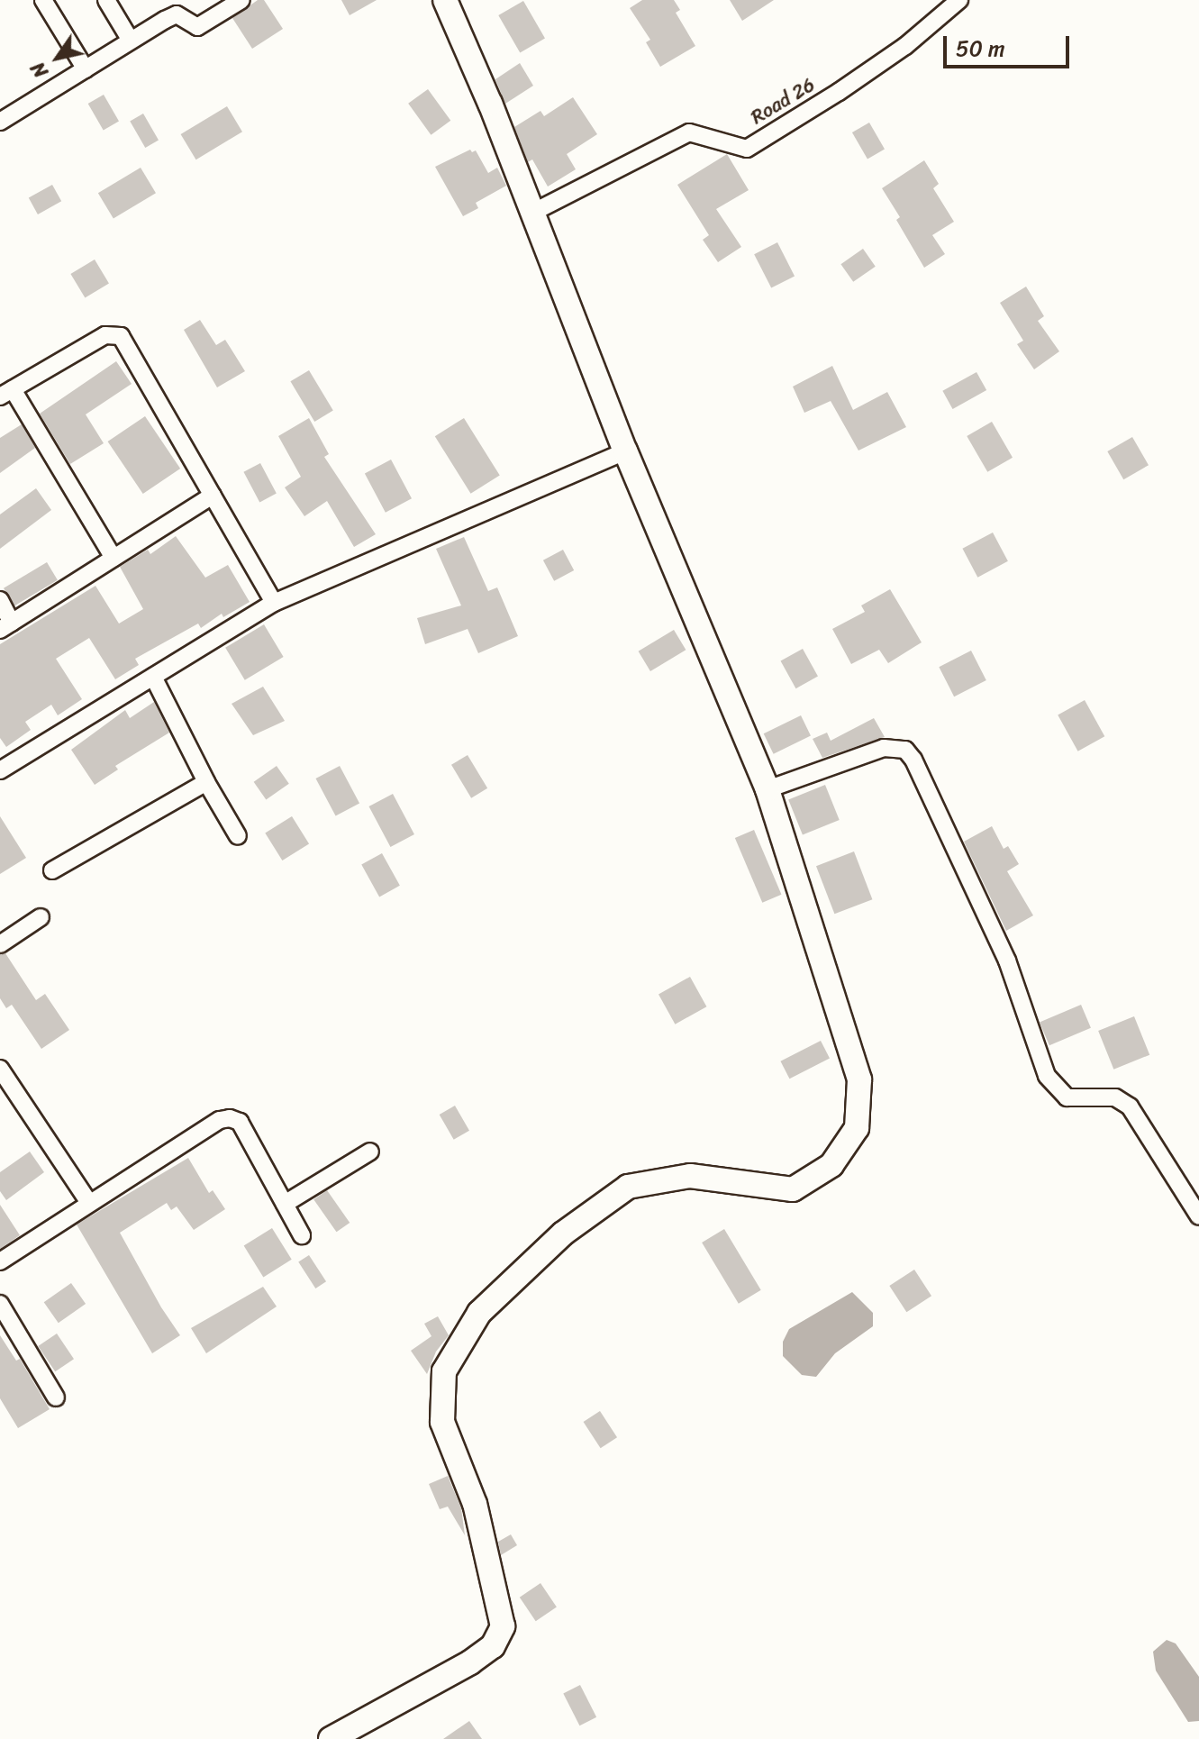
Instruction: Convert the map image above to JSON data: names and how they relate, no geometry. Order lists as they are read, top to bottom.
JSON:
{
  "streets": {
    "street": ["Road 26"]
  },
  "scale_bar": "50 m",
  "north": "bottom left"
}
